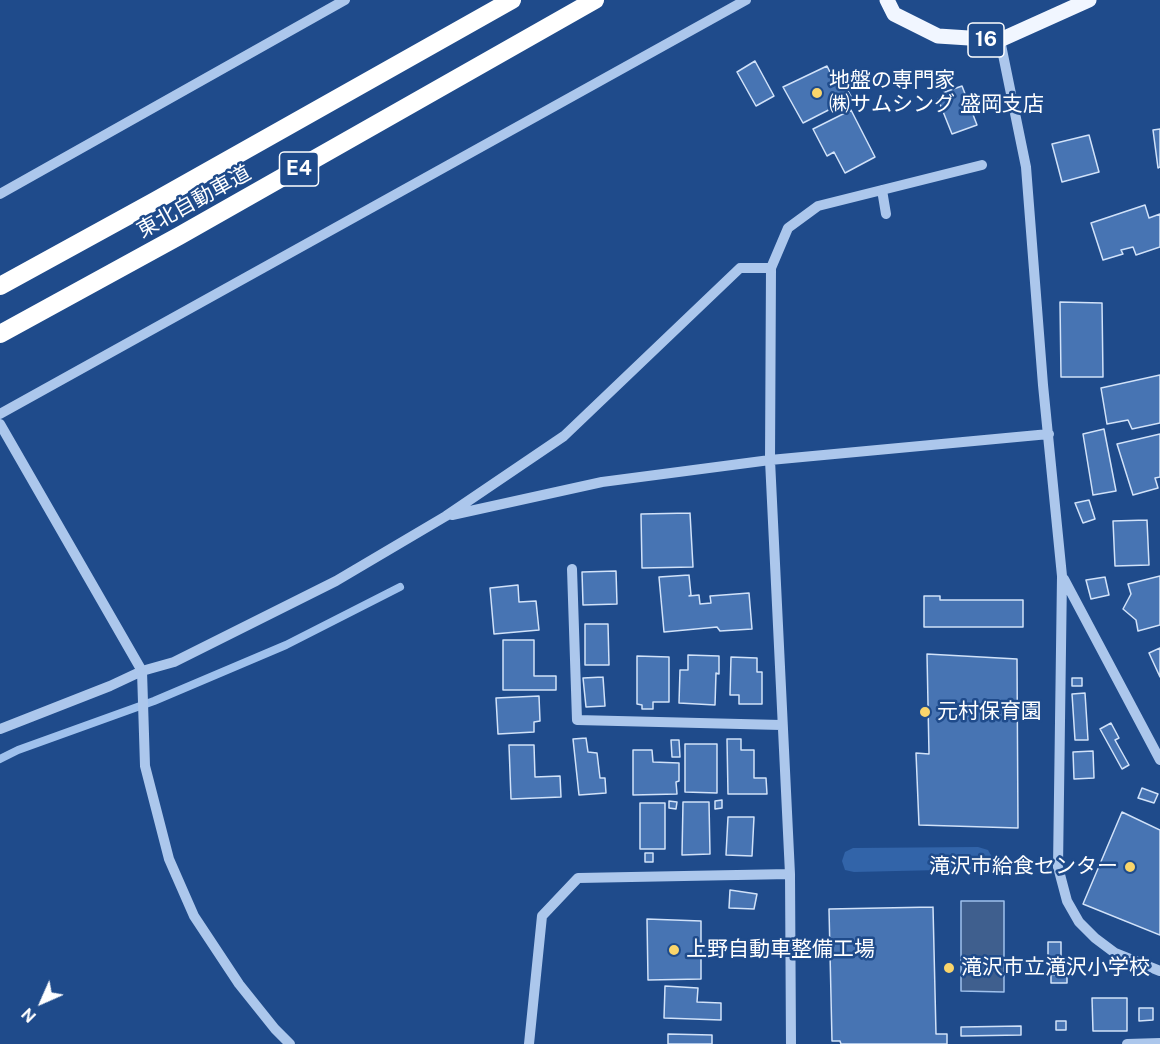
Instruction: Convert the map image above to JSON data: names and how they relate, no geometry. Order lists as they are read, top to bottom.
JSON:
{
  "streets": {
    "highway": ["E4", "東北自動車道"],
    "main road": ["16"]
  },
  "places": [
    "地盤の専門家 ㈱サムシング 盛岡支店",
    "元村保育園",
    "滝沢市給食センター",
    "上野自動車整備工場",
    "滝沢市立滝沢小学校"
  ],
  "north": "bottom left"
}
